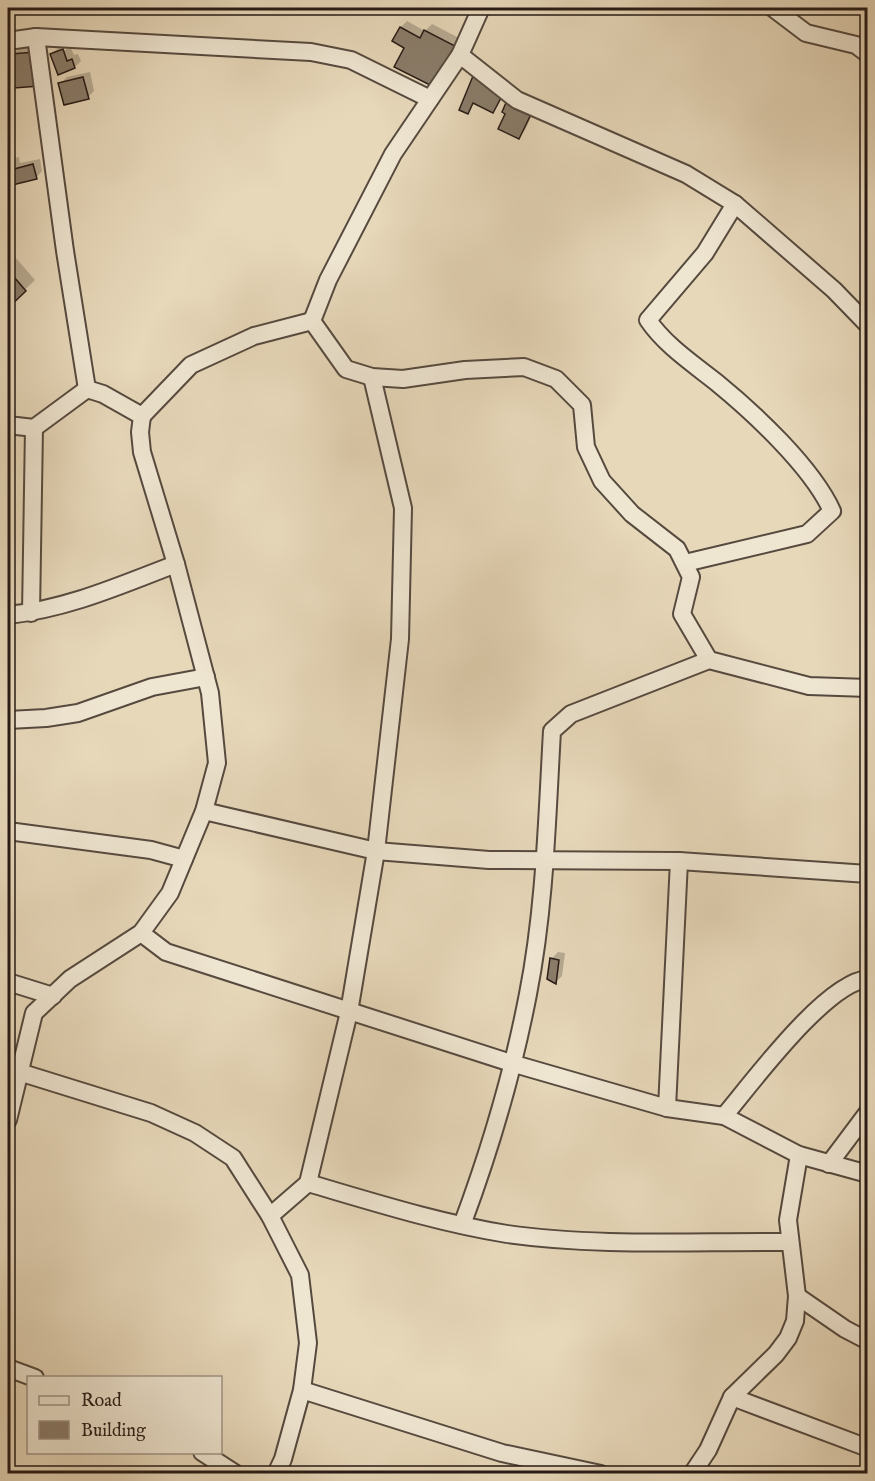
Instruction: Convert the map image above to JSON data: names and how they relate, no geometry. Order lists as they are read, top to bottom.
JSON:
{
  "legend": ["Road", "Building"]
}
